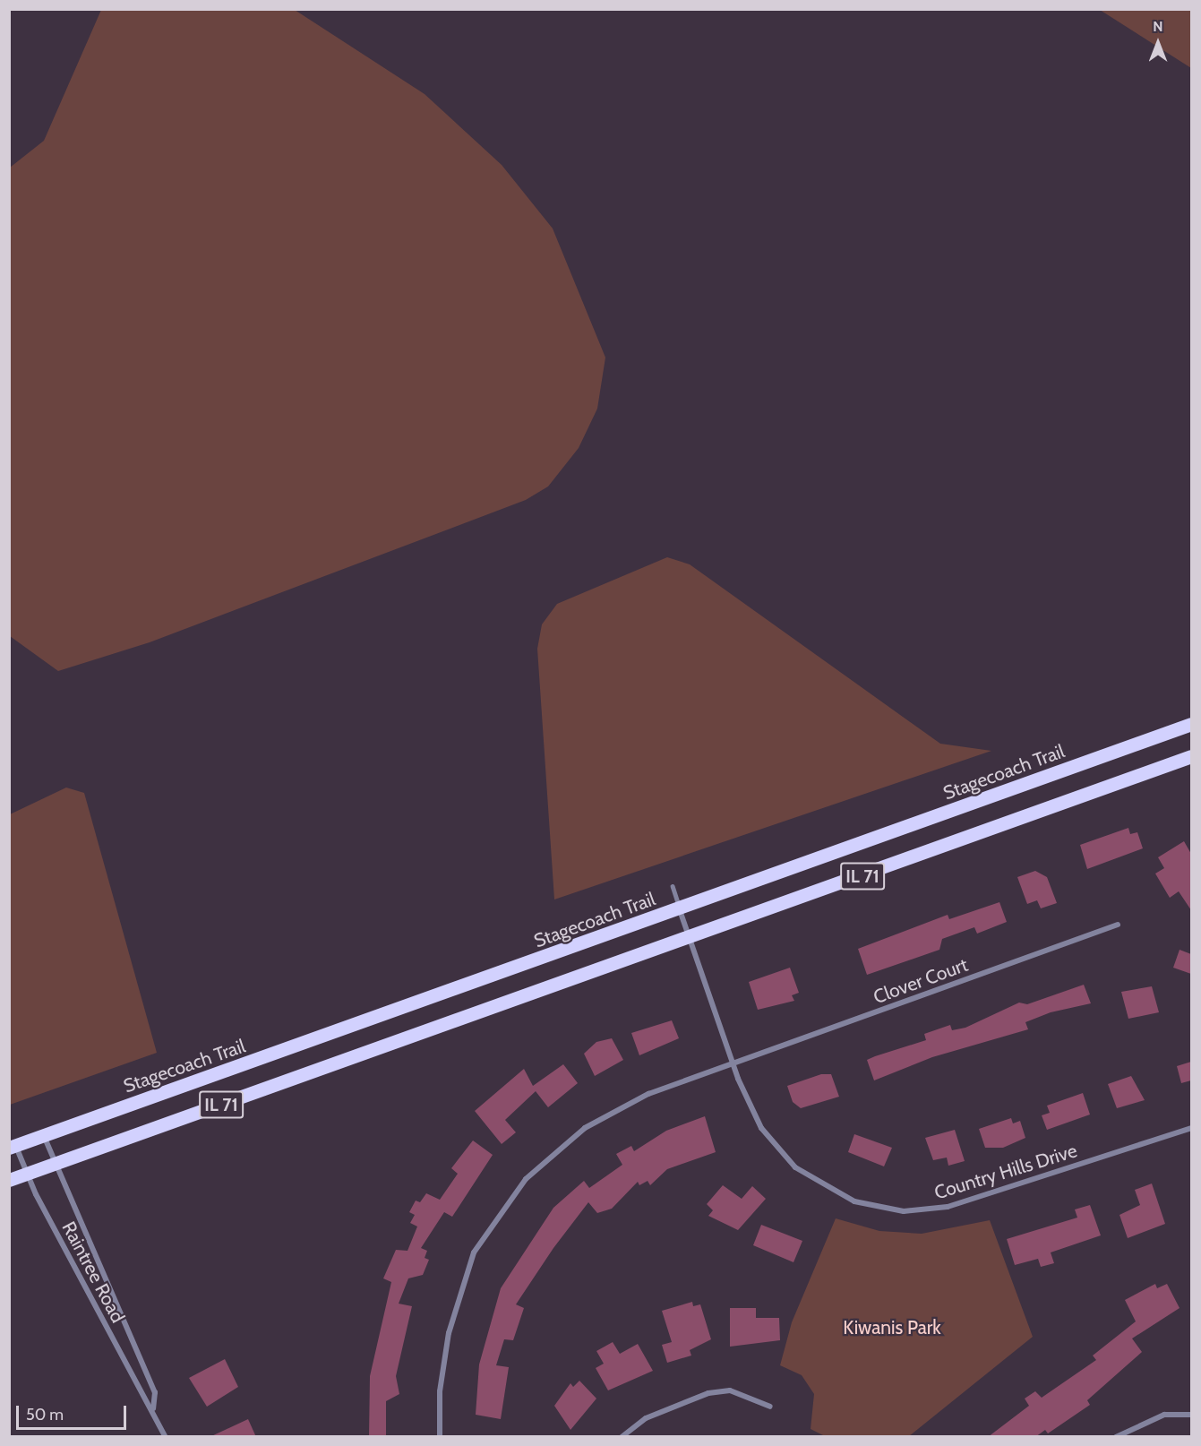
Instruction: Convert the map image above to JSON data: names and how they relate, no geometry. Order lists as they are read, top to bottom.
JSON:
{
  "streets": {
    "main road": ["Stagecoach Trail", "IL 71"],
    "street": ["Clover Court", "Country Hills Drive", "Raintree Road"]
  },
  "crossings": [
    ["Stagecoach Trail", "Country Hills Drive"],
    ["Stagecoach Trail", "Raintree Road"],
    ["IL 71", "Country Hills Drive"],
    ["IL 71", "Raintree Road"],
    ["Clover Court", "Country Hills Drive"]
  ],
  "parks": ["Kiwanis Park"],
  "scale_bar": "50 m",
  "north": "top"
}
